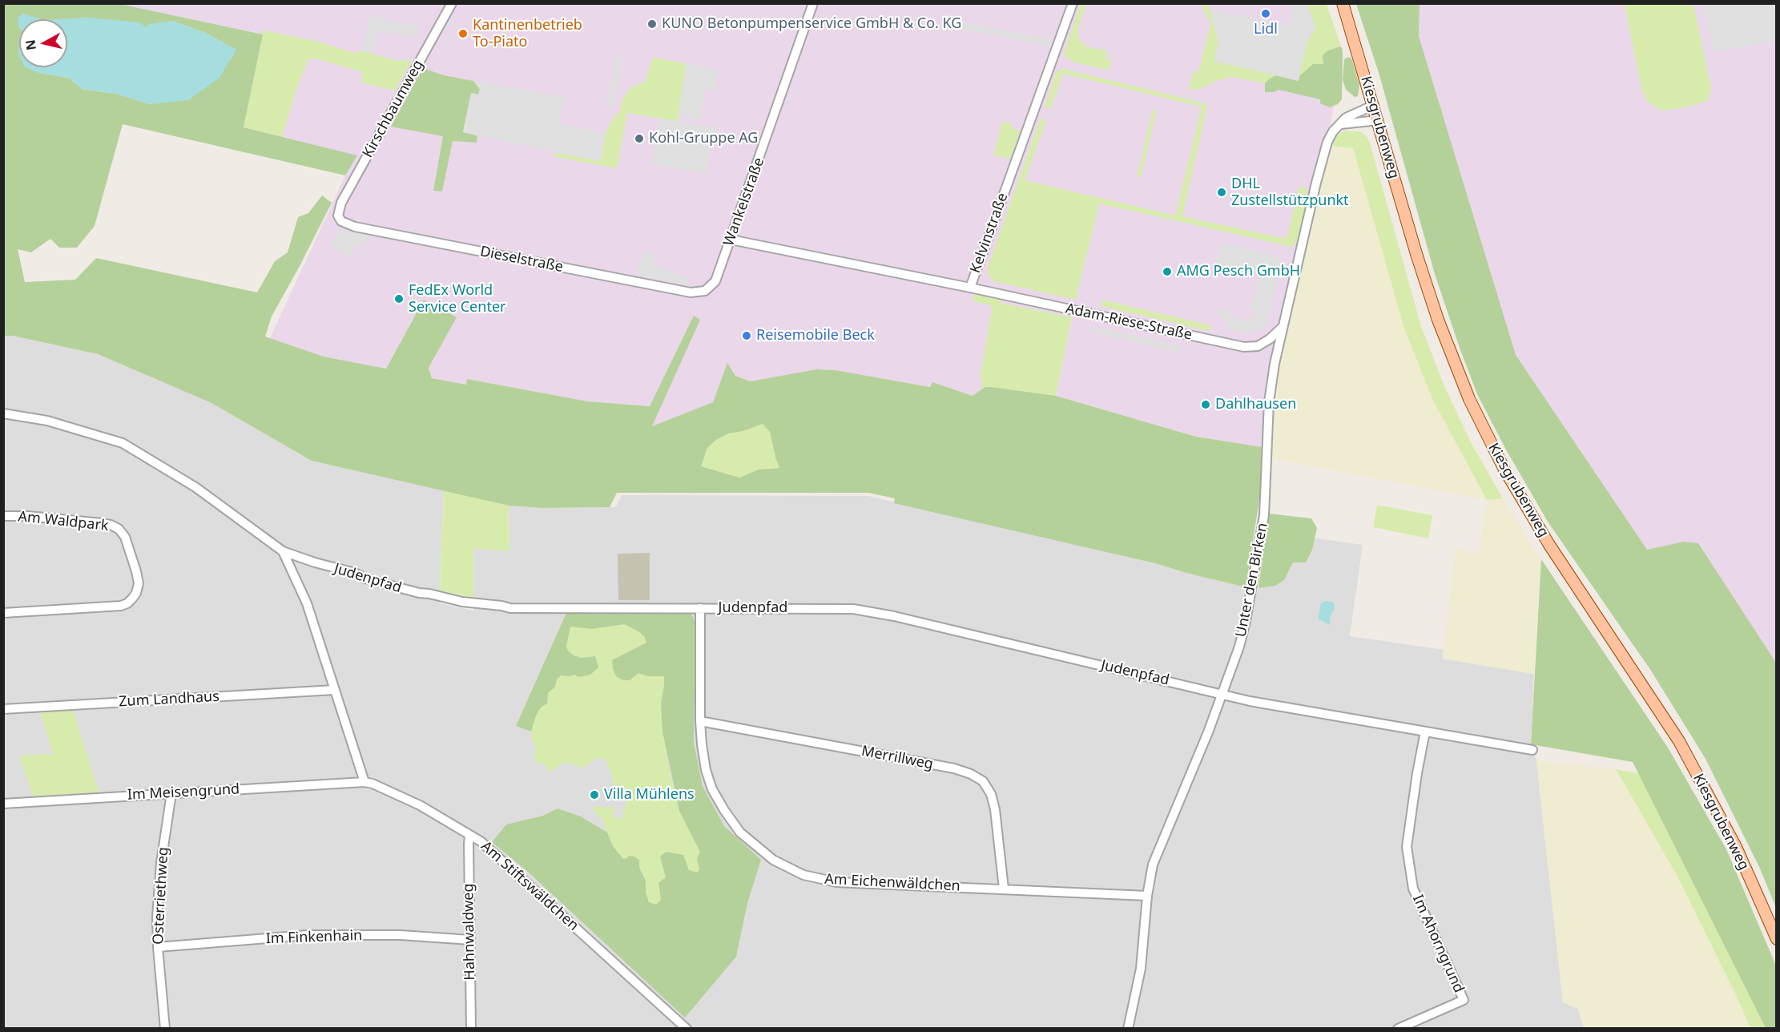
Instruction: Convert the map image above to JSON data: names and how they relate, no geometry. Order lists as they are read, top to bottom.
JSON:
{
  "streets": {
    "main road": ["Kiesgrubenweg"],
    "street": [
      "Kirschbaumweg",
      "Wankelstraße",
      "Kelvinstraße",
      "Dieselstraße",
      "Adam-Riese-Straße",
      "Am Waldpark",
      "Judenpfad",
      "Unter den Birken",
      "Zum Landhaus",
      "Merrillweg",
      "Im Meisengrund",
      "Am Eichenwäldchen",
      "Am Stiftswäldchen",
      "Osterriethweg",
      "Hahnwaldweg",
      "Im Finkenhain",
      "Im Ahorngrund"
    ]
  },
  "crossings": [
    ["Kirschbaumweg", "Dieselstraße"],
    ["Kiesgrubenweg", "Unter den Birken"],
    ["Wankelstraße", "Kelvinstraße"],
    ["Wankelstraße", "Dieselstraße"],
    ["Kelvinstraße", "Adam-Riese-Straße"],
    ["Adam-Riese-Straße", "Unter den Birken"],
    ["Judenpfad", "Unter den Birken"],
    ["Judenpfad", "Am Eichenwäldchen"],
    ["Judenpfad", "Im Ahorngrund"],
    ["Unter den Birken", "Am Eichenwäldchen"],
    ["Merrillweg", "Am Eichenwäldchen"],
    ["Im Meisengrund", "Am Stiftswäldchen"],
    ["Im Meisengrund", "Osterriethweg"],
    ["Am Stiftswäldchen", "Hahnwaldweg"],
    ["Osterriethweg", "Im Finkenhain"],
    ["Hahnwaldweg", "Im Finkenhain"]
  ],
  "places": [
    "Lidl",
    "KUNO Betonpumpenservice GmbH & Co. KG",
    "Kantinenbetrieb To-Piato",
    "Kohl-Gruppe AG",
    "DHL Zustellstützpunkt",
    "AMG Pesch GmbH",
    "FedEx World Service Center",
    "Reisemobile Beck",
    "Dahlhausen",
    "Villa Mühlens"
  ],
  "north": "left"
}
